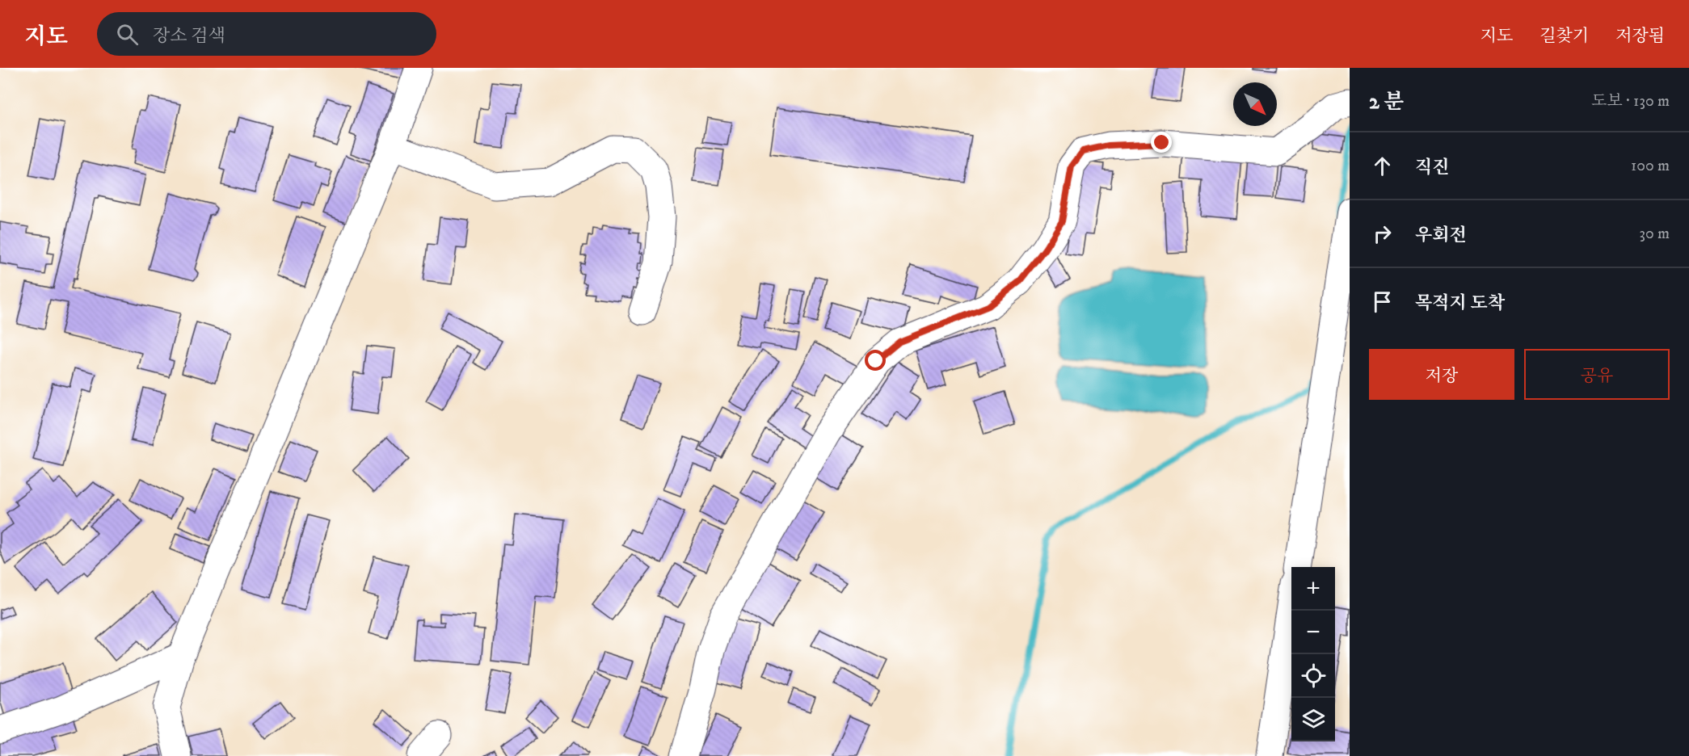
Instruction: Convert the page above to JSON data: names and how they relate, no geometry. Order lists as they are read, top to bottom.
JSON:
{
  "north": "bottom right",
  "page": {
    "header": "지도",
    "search": "장소 검색",
    "nav": ["지도", "길찾기", "저장됨"],
    "heading": ["2 분", "도보 · 130 m"],
    "list": [
      ["직진", "100 m"],
      ["우회전", "30 m"],
      "목적지 도착"
    ],
    "buttons": ["저장", "공유"],
    "map_buttons": ["+", "−"]
  }
}
